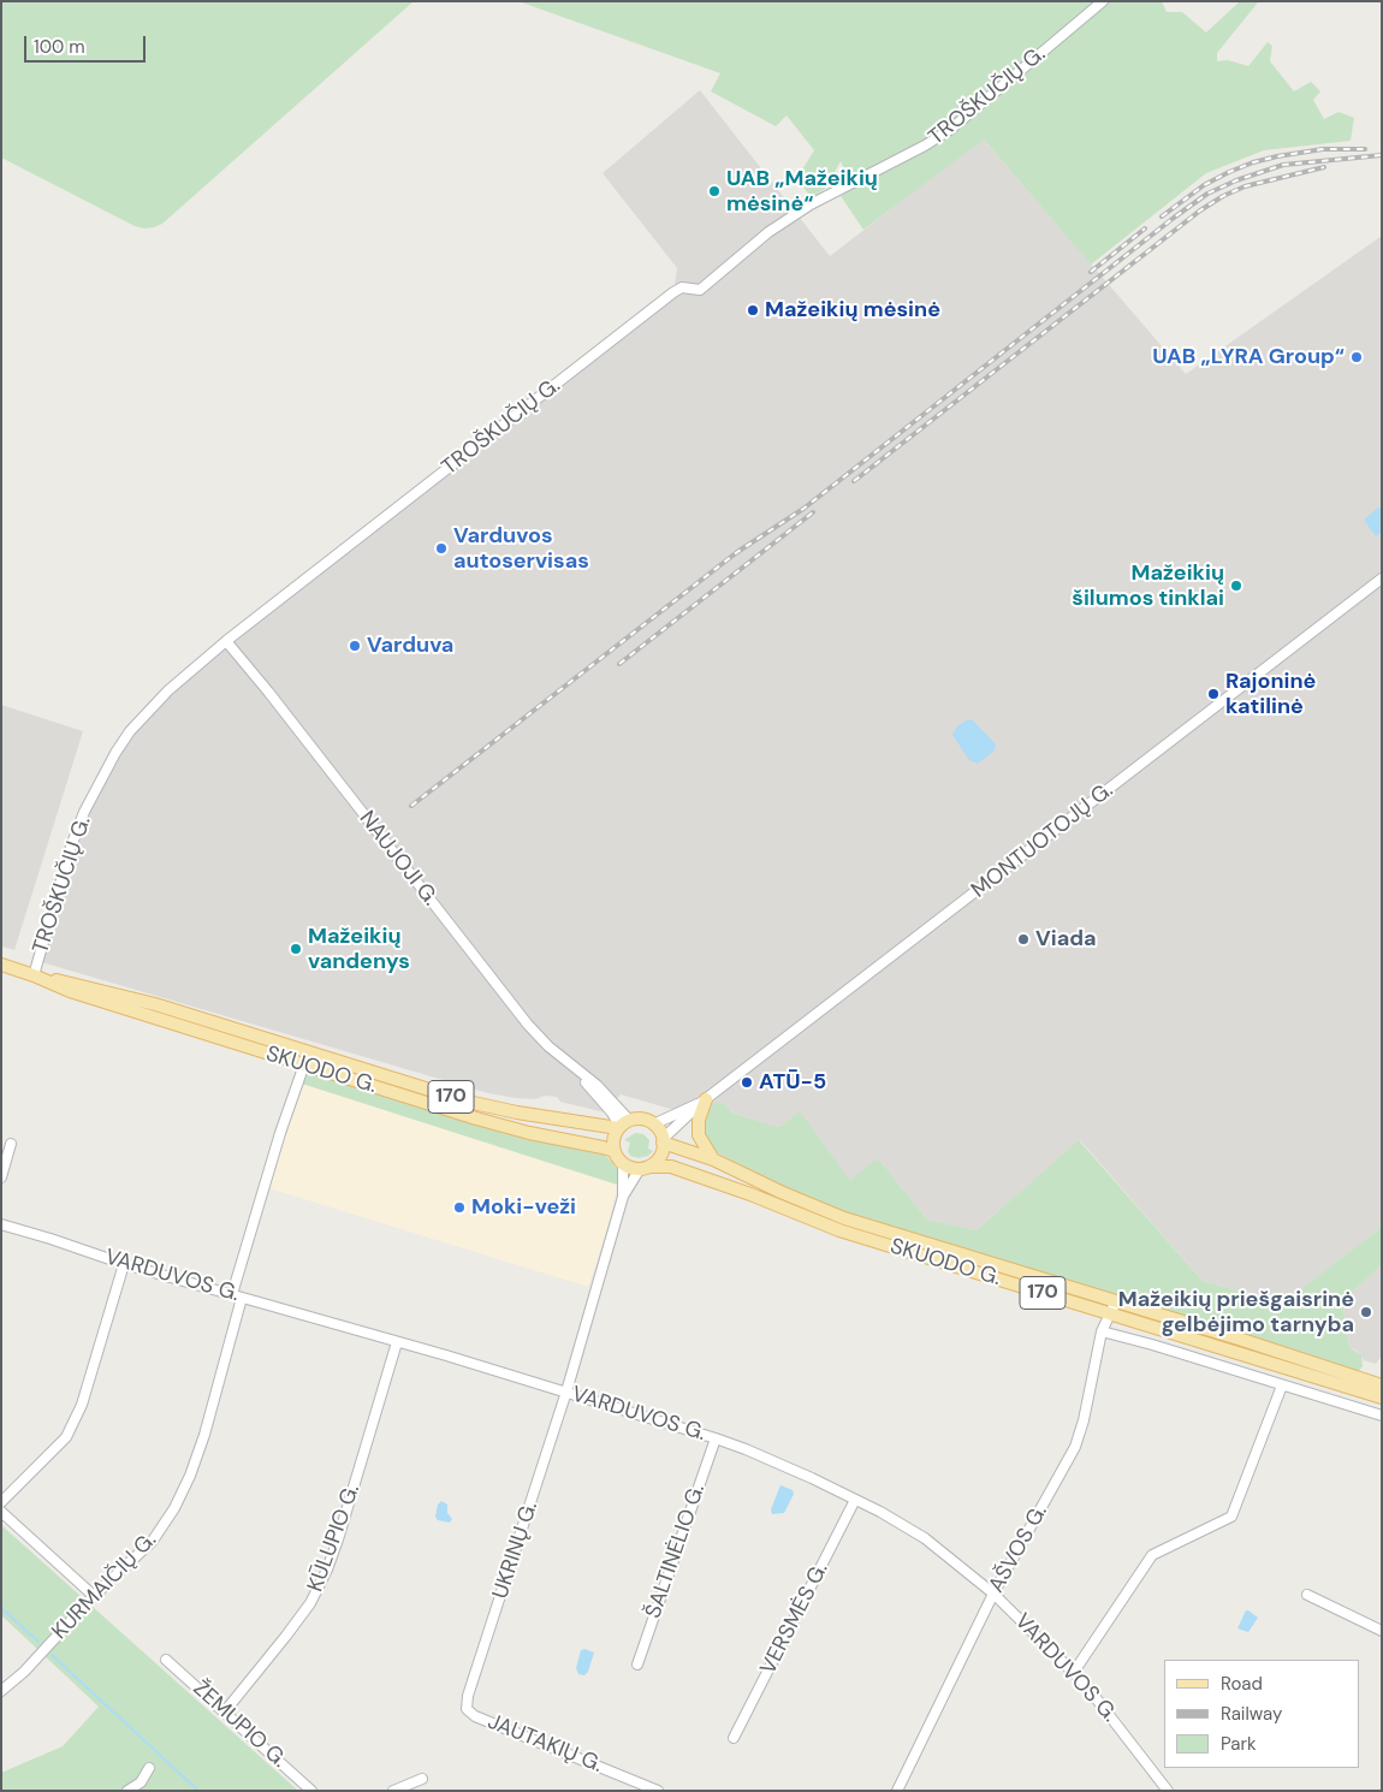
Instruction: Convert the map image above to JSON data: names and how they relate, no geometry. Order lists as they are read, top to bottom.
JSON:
{
  "streets": {
    "main road": ["SKUODO G.", "170"],
    "street": [
      "TROŠKUČIŲ G.",
      "MONTUOTOJŲ G.",
      "NAUJOJI G.",
      "VARDUVOS G.",
      "KŪLUPIO G.",
      "AŠVOS G.",
      "UKRINŲ G.",
      "ŠALTINĖLIO G.",
      "KURMAIČIŲ G.",
      "VERSMĖS G.",
      "ŽEMUPIO G.",
      "JAUTAKIŲ G."
    ]
  },
  "crossings": [
    ["TROŠKUČIŲ G.", "NAUJOJI G."],
    ["TROŠKUČIŲ G.", "SKUODO G."],
    ["MONTUOTOJŲ G.", "NAUJOJI G."],
    ["MONTUOTOJŲ G.", "SKUODO G."],
    ["NAUJOJI G.", "SKUODO G."],
    ["SKUODO G.", "AŠVOS G."],
    ["SKUODO G.", "KURMAIČIŲ G."],
    ["VARDUVOS G.", "KŪLUPIO G."],
    ["VARDUVOS G.", "AŠVOS G."],
    ["VARDUVOS G.", "UKRINŲ G."],
    ["VARDUVOS G.", "ŠALTINĖLIO G."],
    ["VARDUVOS G.", "KURMAIČIŲ G."],
    ["VARDUVOS G.", "VERSMĖS G."],
    ["KŪLUPIO G.", "ŽEMUPIO G."],
    ["UKRINŲ G.", "JAUTAKIŲ G."]
  ],
  "places": [
    "UAB „Mažeikių mėsinė“",
    "Mažeikių mėsinė",
    "UAB „LYRA Group“",
    "Varduvos autoservisas",
    "Mažeikių šilumos tinklai",
    "Varduva",
    "Rajoninė katilinė",
    "Viada",
    "Mažeikių vandenys",
    "ATŪ-5",
    "Moki-veži",
    "Mažeikių priešgaisrinė gelbėjimo tarnyba"
  ],
  "legend": ["Road", "Railway", "Park"],
  "scale_bar": "100 m"
}
